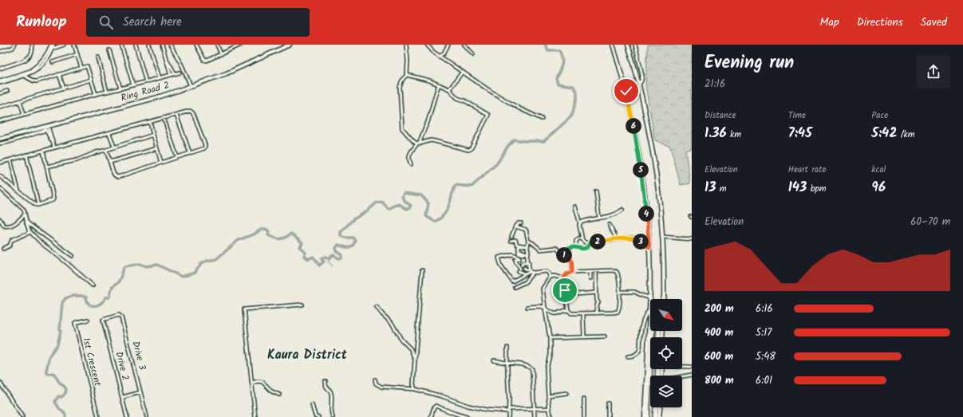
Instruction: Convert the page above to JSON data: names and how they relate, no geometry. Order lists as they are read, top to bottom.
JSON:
{
  "streets": {
    "main road": ["Ring Road 2"],
    "street": ["Drive 3", "1st Crescent", "Drive 2"]
  },
  "crossings": [
    ["Drive 3", "Drive 2"]
  ],
  "districts": ["Kaura District"],
  "north": "bottom right",
  "page": {
    "header": "Runloop",
    "search": "Search here",
    "nav": ["Map", "Directions", "Saved"],
    "heading": ["Evening run", "21:16"],
    "stats": [
      ["Distance", "1.36 km"],
      ["Time", "7:45"],
      ["Pace", "5:42 /km"],
      ["Elevation", "13 m"],
      ["Heart rate", "143 bpm"],
      ["kcal", "96"]
    ],
    "pins": [
      "6",
      "5",
      "4",
      "2",
      "3",
      "1"
    ],
    "chart": ["Elevation", "60–70 m"],
    "list": [
      {
        "name": "200 m",
        "note": "6:16"
      },
      {
        "name": "400 m",
        "note": "5:17"
      },
      {
        "name": "600 m",
        "note": "5:48"
      },
      {
        "name": "800 m",
        "note": "6:01"
      }
    ]
  }
}
